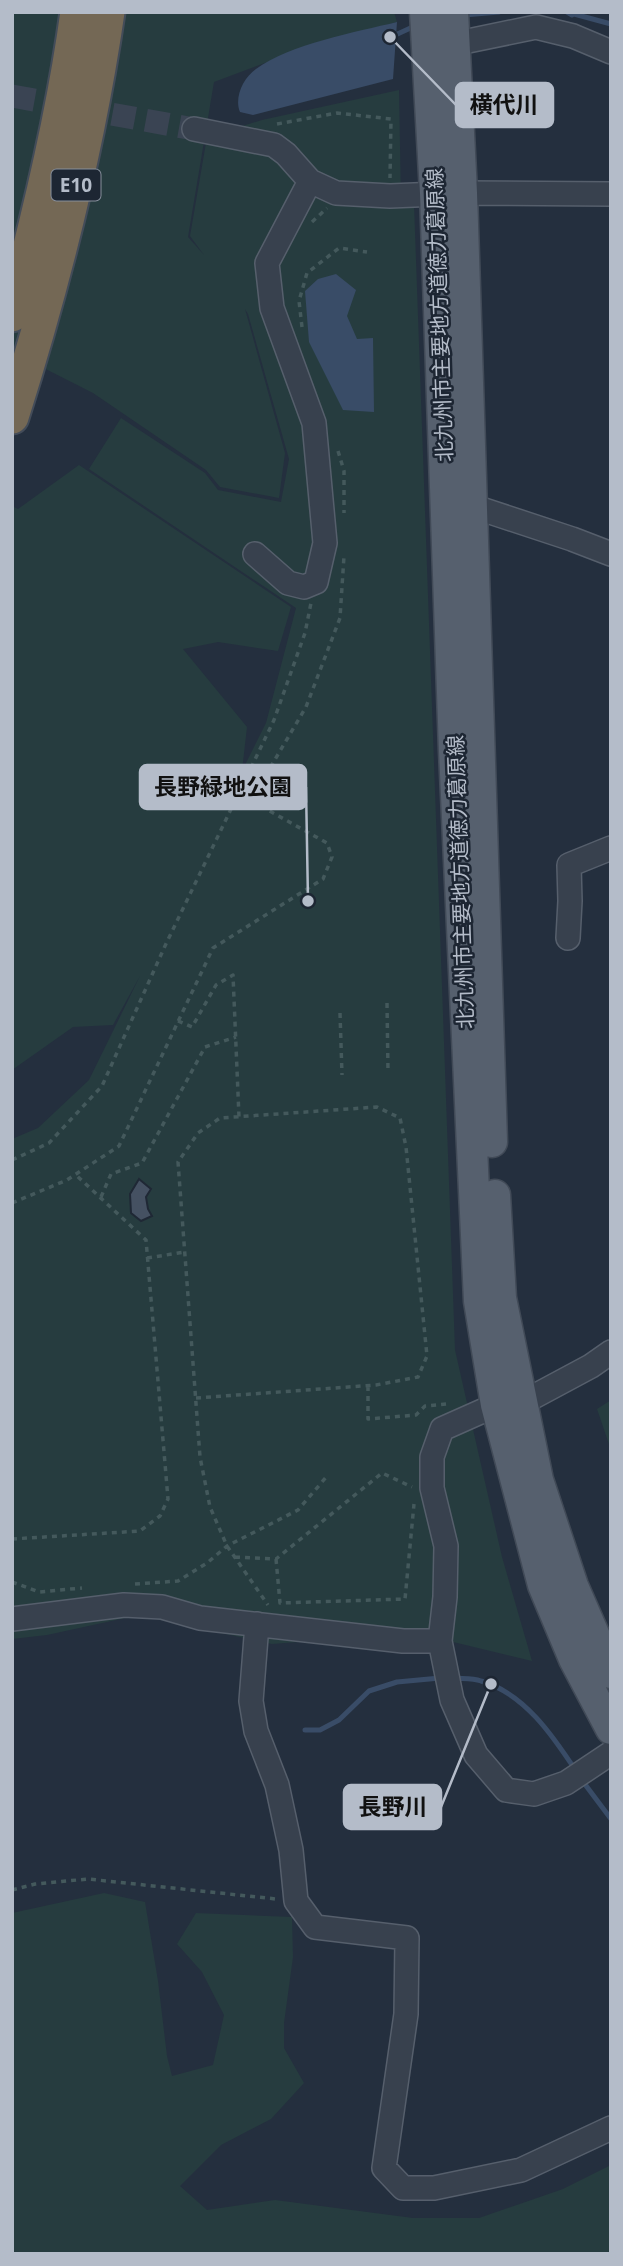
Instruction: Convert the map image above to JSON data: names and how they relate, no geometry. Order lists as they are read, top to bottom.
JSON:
{
  "streets": {
    "highway": ["E10"],
    "main road": ["北九州市主要地方道徳力葛原線"]
  },
  "places": ["横代川", "長野緑地公園", "長野川"]
}
